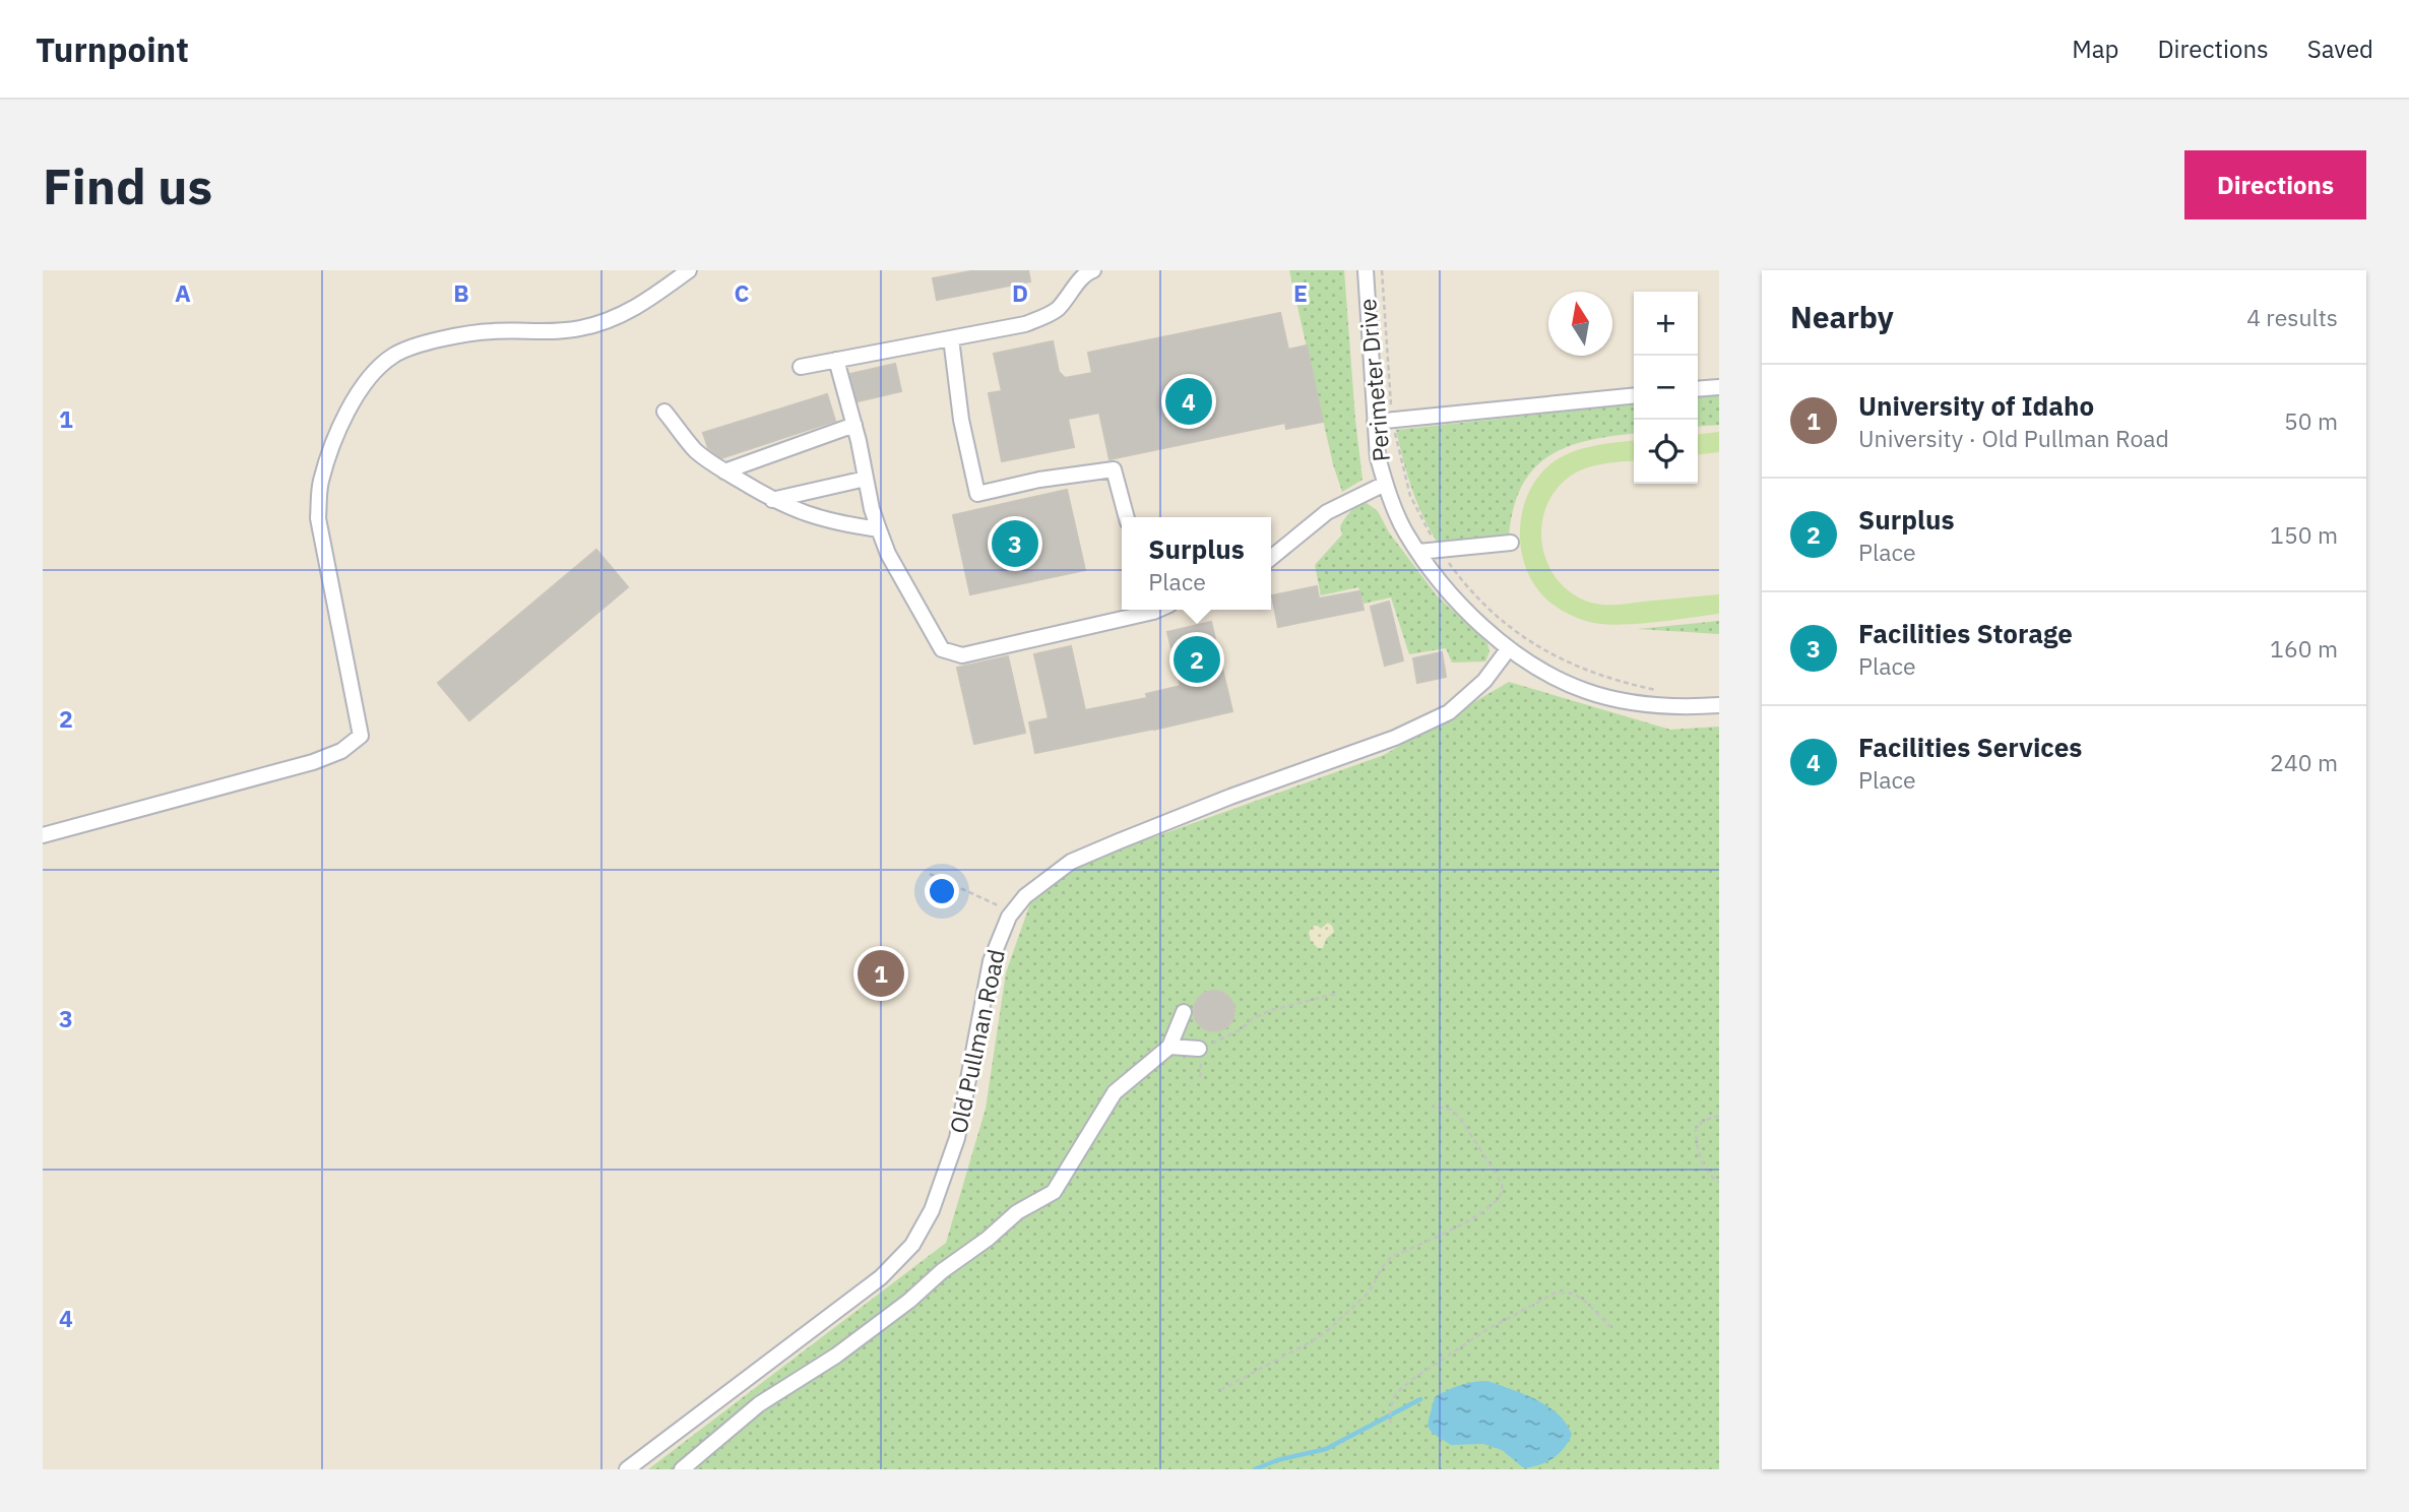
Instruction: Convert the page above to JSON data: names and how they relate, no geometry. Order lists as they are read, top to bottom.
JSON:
{
  "streets": {
    "street": ["Perimeter Drive", "Old Pullman Road"]
  },
  "crossings": [
    ["Perimeter Drive", "Old Pullman Road"]
  ],
  "north": "top",
  "page": {
    "header": "Turnpoint",
    "nav": ["Map", "Directions", "Saved"],
    "buttons": "Directions",
    "title": "Find us",
    "heading": ["Nearby", "4 results"],
    "map_buttons": ["+", "−"],
    "list": [
      {
        "mark": "1",
        "name": "University of Idaho",
        "note": "University · Old Pullman Road",
        "value": "50 m"
      },
      {
        "mark": "2",
        "name": "Surplus",
        "note": "Place",
        "value": "150 m"
      },
      {
        "mark": "3",
        "name": "Facilities Storage",
        "note": "Place",
        "value": "160 m"
      },
      {
        "mark": "4",
        "name": "Facilities Services",
        "note": "Place",
        "value": "240 m"
      }
    ],
    "pins": [
      "4",
      "3",
      "2",
      "1"
    ],
    "popup": ["Surplus", "Place"]
  },
  "grid": {
    "columns": [
      "A",
      "B",
      "C",
      "D",
      "E"
    ],
    "rows": [
      "1",
      "2",
      "3",
      "4"
    ]
  }
}
